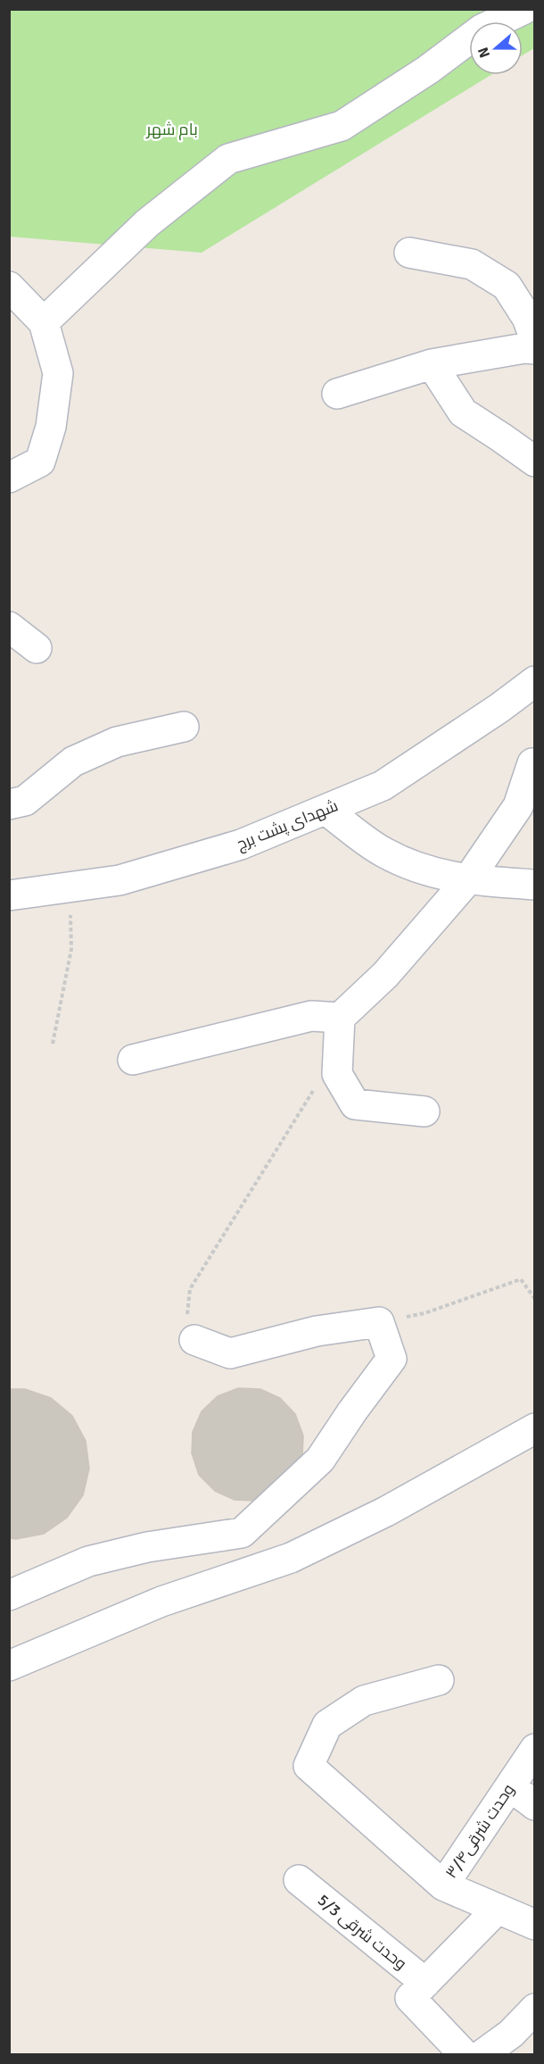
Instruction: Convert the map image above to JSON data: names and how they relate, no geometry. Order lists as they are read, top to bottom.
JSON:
{
  "streets": {
    "street": ["شهدای پشت برج", "وحدت شرقی۳/۴", "وحدت شرقی 5/3"]
  },
  "parks": ["بام شهر"],
  "north": "left"
}
